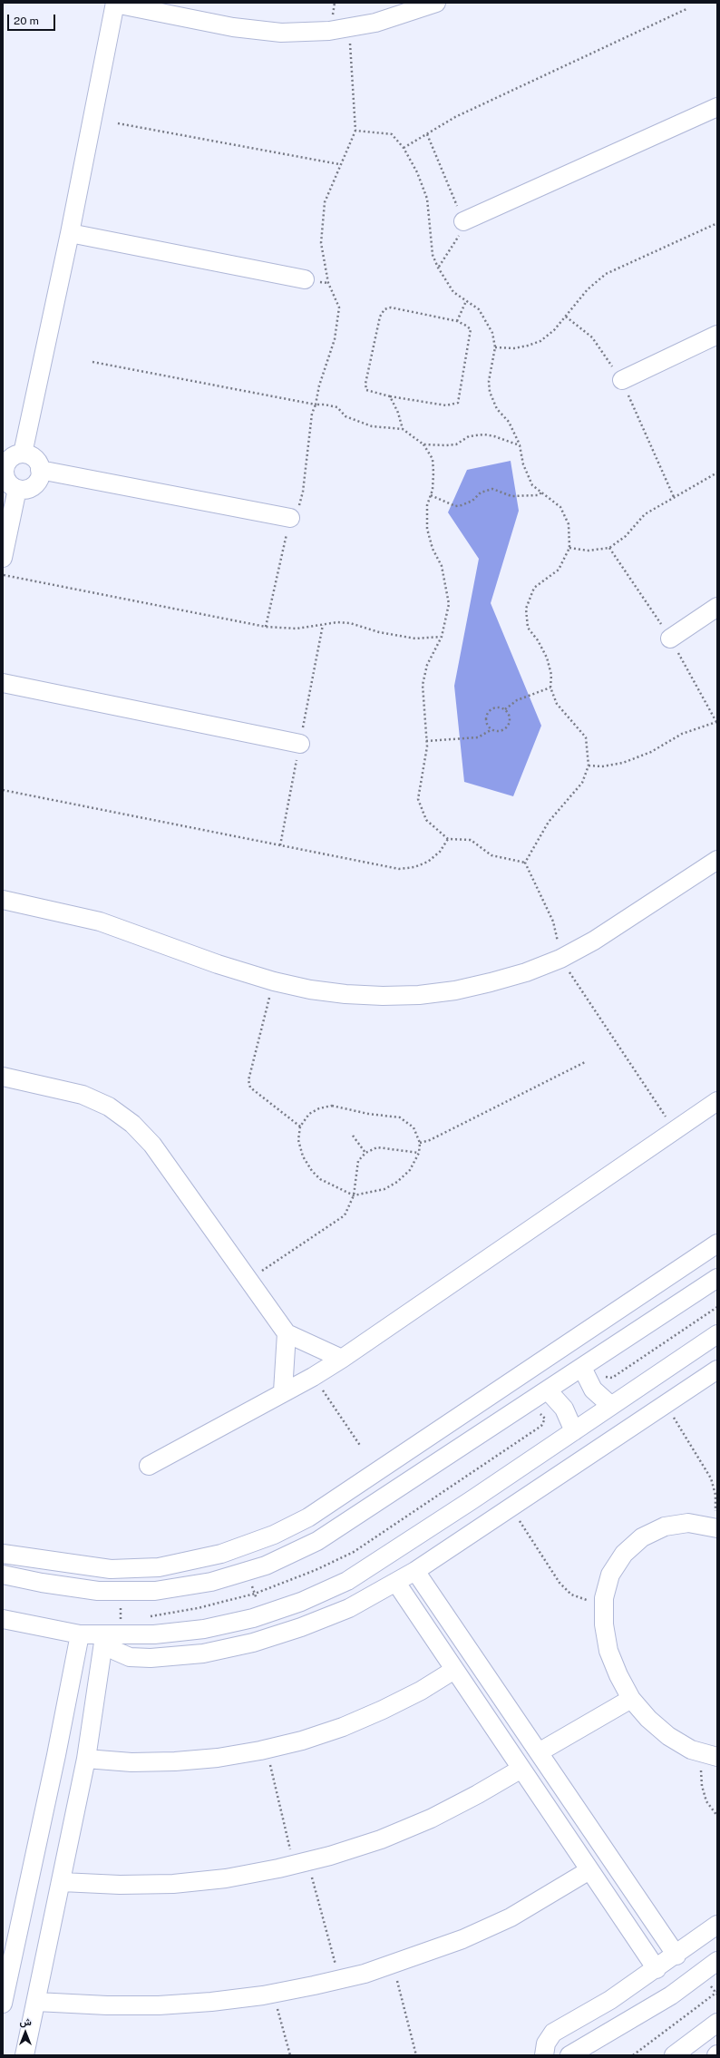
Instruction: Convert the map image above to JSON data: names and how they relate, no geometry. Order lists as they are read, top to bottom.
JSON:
{
  "scale_bar": "20 m",
  "north": "top"
}
